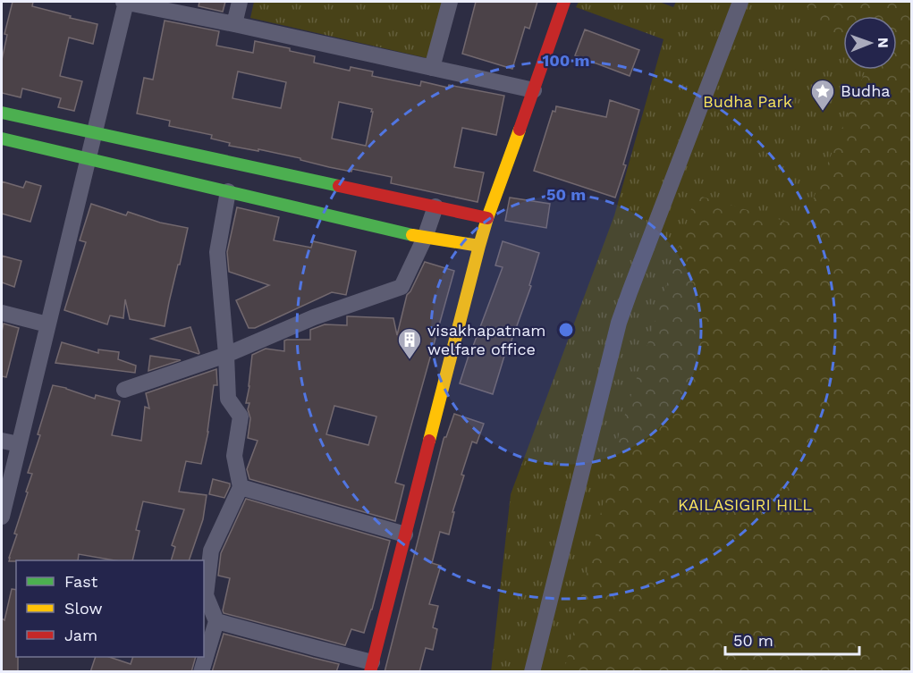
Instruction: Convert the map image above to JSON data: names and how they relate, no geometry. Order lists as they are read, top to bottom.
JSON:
{
  "parks": ["Budha Park", "KAILASIGIRI HILL"],
  "places": {
    "place": ["Budha"],
    "building": ["visakhapatnam welfare office"]
  },
  "legend": ["Fast", "Slow", "Jam"],
  "scale_bar": "50 m",
  "north": "right",
  "rings": ["100 m", "50 m"]
}
